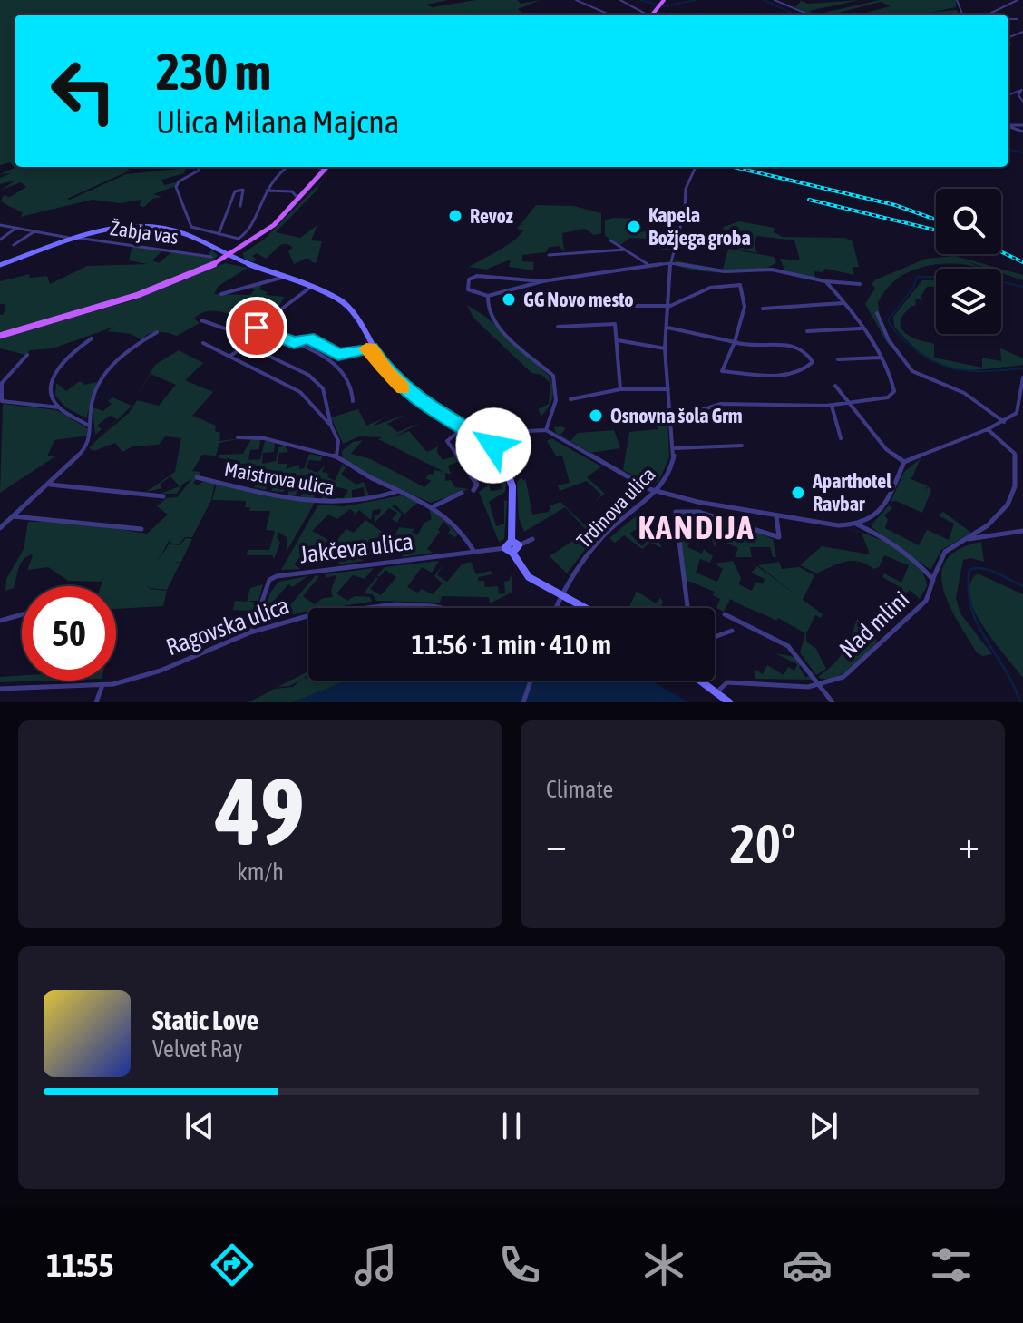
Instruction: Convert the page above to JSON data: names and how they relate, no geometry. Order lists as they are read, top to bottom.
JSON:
{
  "streets": {
    "street": [
      "Žabja vas",
      "Maistrova ulica",
      "Trdinova ulica",
      "Jakčeva ulica",
      "Nad mlini",
      "Ragovska ulica"
    ]
  },
  "crossings": [
    ["Maistrova ulica", "Jakčeva ulica"],
    ["Jakčeva ulica", "Ragovska ulica"]
  ],
  "districts": ["KANDIJA"],
  "places": [
    "Revoz",
    "Kapela Božjega groba",
    "GG Novo mesto",
    "Osnovna šola Grm",
    "Aparthotel Ravbar"
  ],
  "page": {
    "turn": ["230 m", "Ulica Milana Majcna"],
    "limit": "50",
    "trip": "11:56 · 1 min · 410 m",
    "tile": [
      ["49", "km/h"],
      "Climate"
    ],
    "heat": ["−", "20°", "+"],
    "song": ["Static Love", "Velvet Ray"],
    "tabs": "11:55"
  }
}
